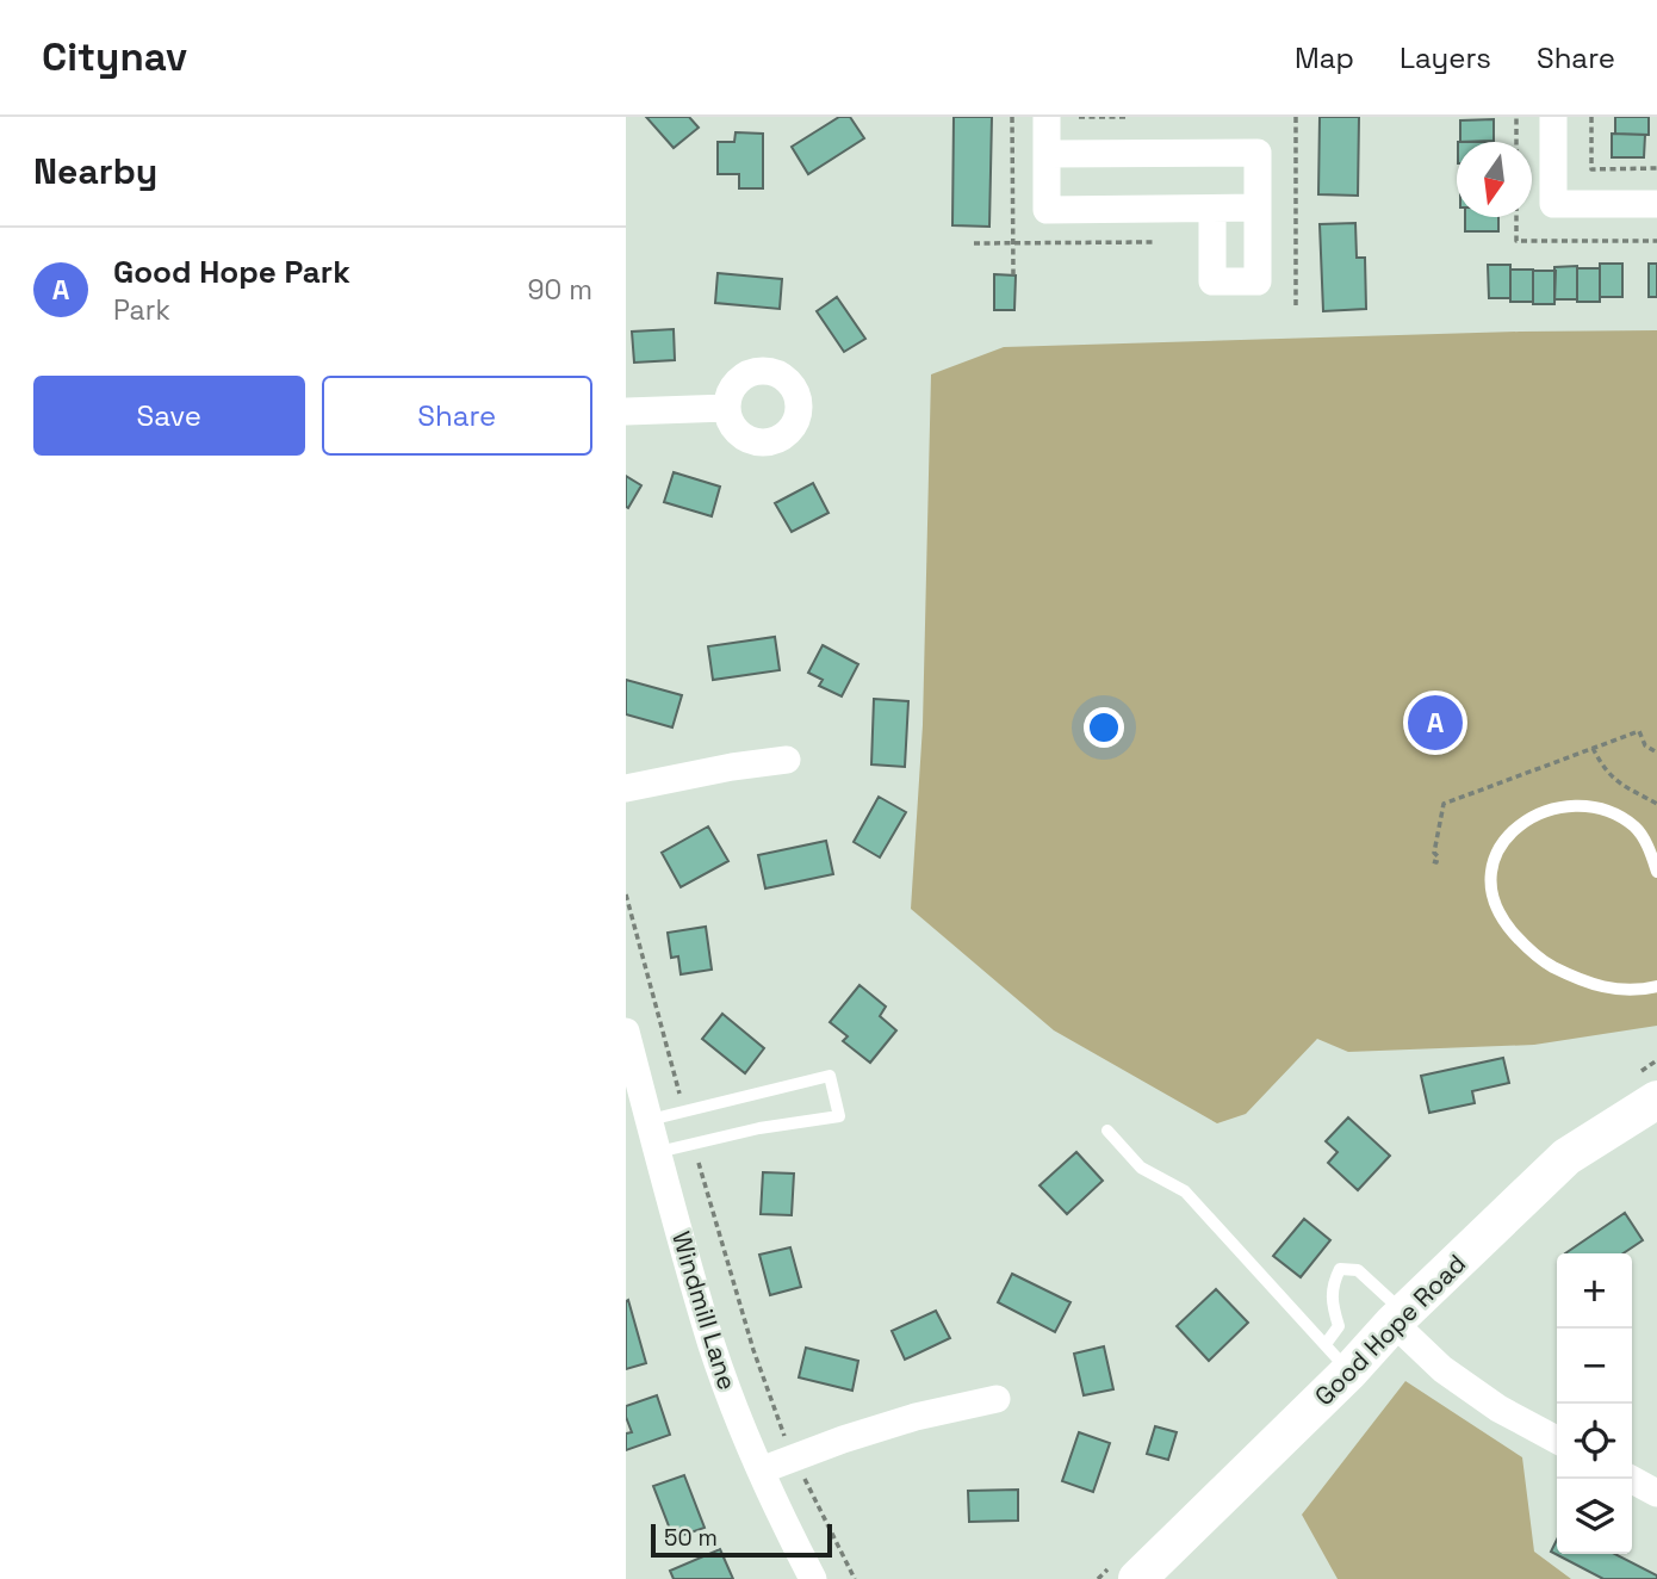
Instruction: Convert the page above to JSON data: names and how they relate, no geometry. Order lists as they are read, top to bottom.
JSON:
{
  "streets": {
    "street": ["Windmill Lane", "Good Hope Road"]
  },
  "scale_bar": "50 m",
  "north": "bottom",
  "page": {
    "header": "Citynav",
    "nav": ["Map", "Layers", "Share"],
    "heading": "Nearby",
    "list": [
      {
        "mark": "A",
        "name": "Good Hope Park",
        "note": "Park",
        "value": "90 m"
      }
    ],
    "buttons": ["Save", "Share"],
    "pins": "A",
    "map_buttons": ["+", "−"],
    "scale": "50 m"
  }
}
